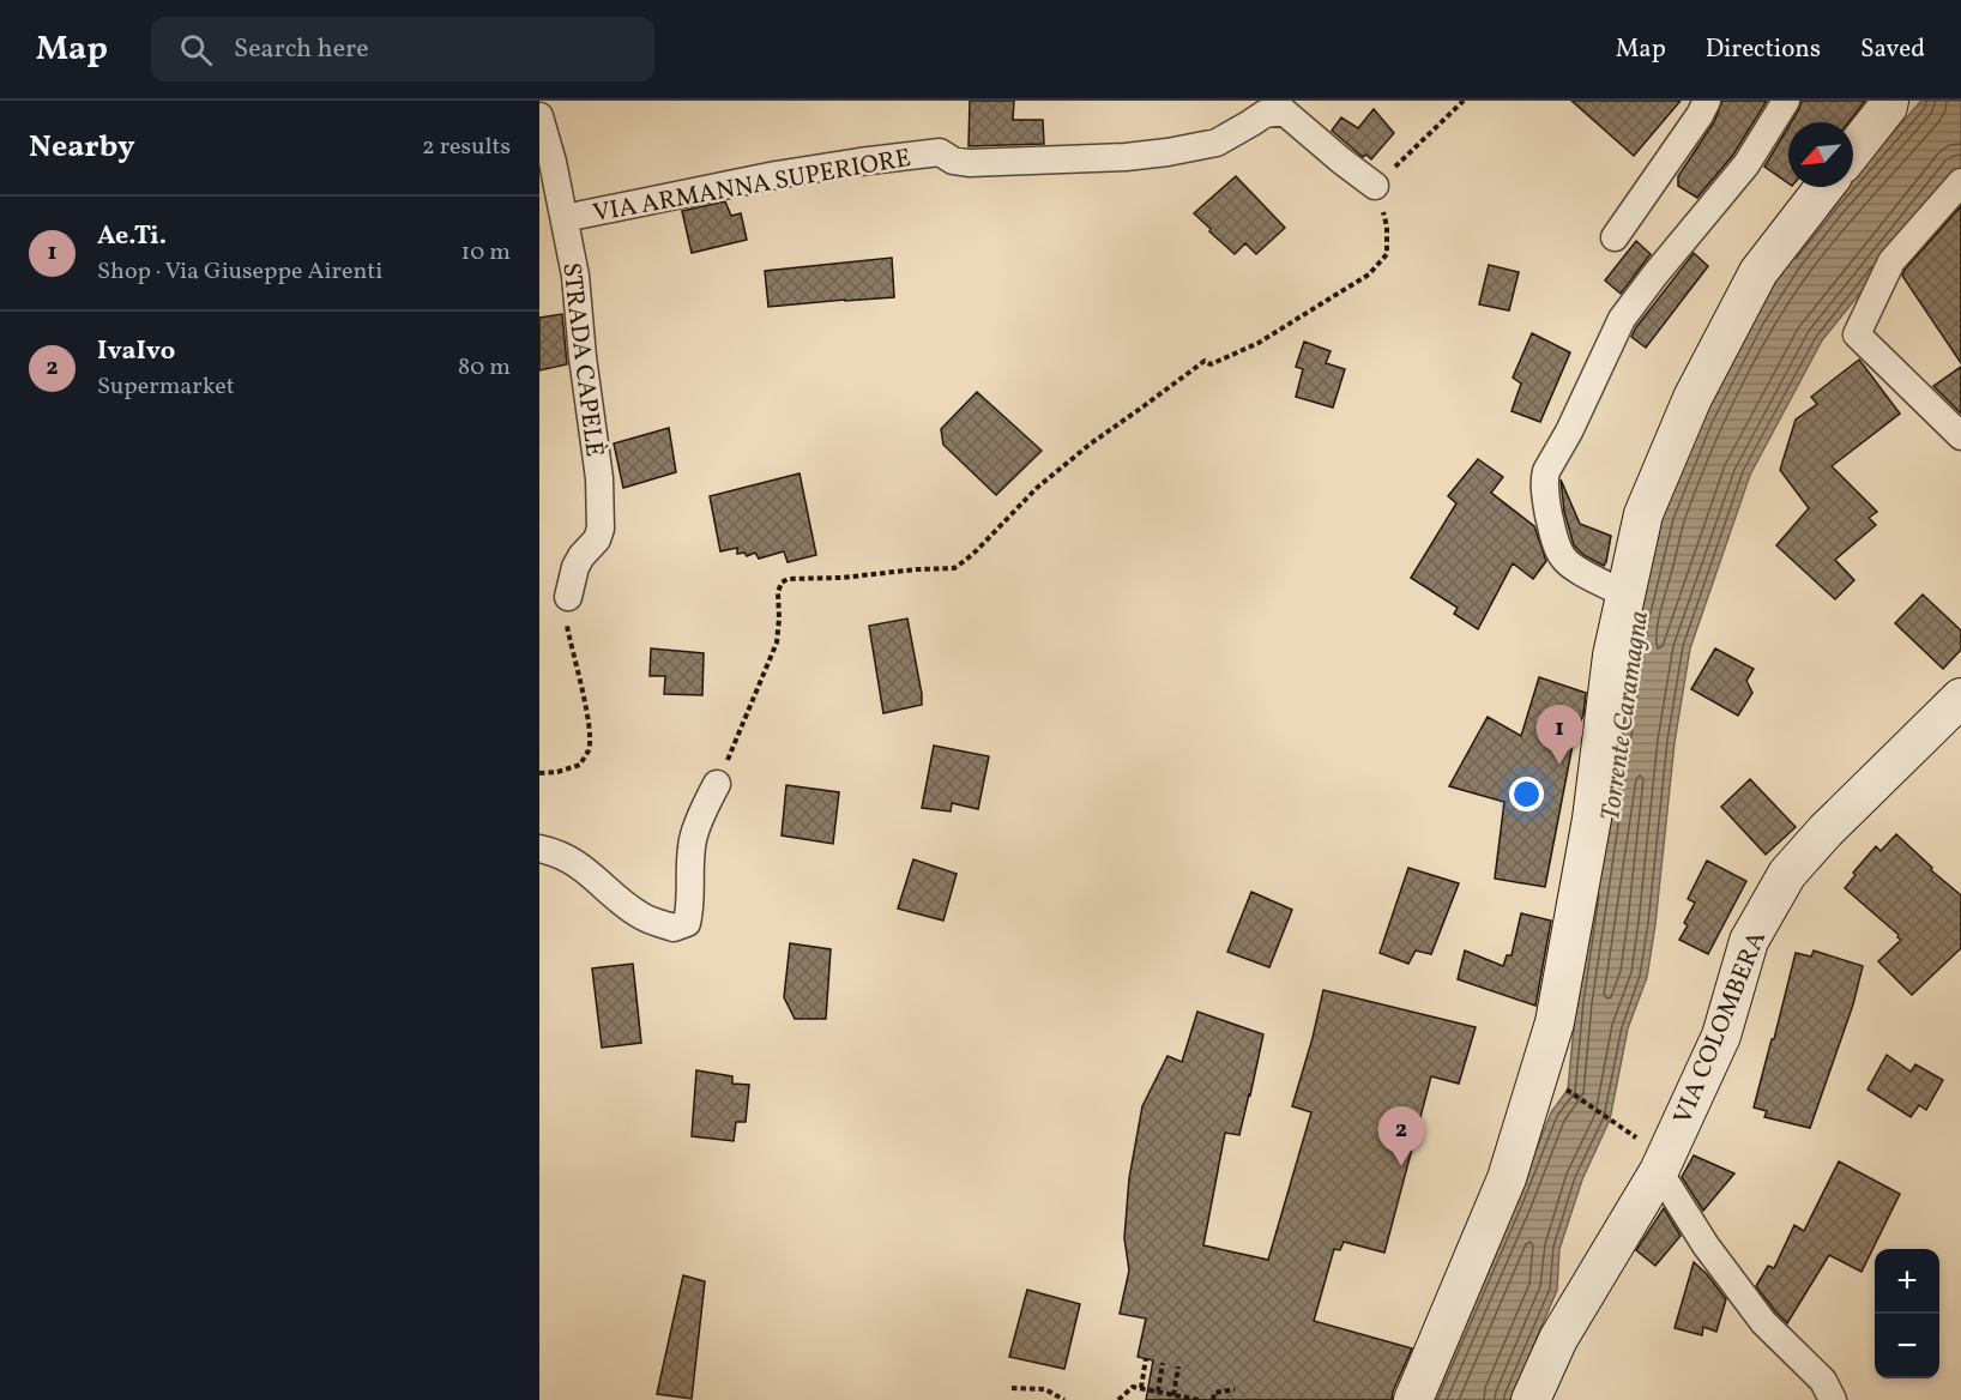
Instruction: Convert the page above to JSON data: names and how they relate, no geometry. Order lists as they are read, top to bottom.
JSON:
{
  "streets": {
    "main road": ["VIA COLOMBERA"],
    "street": ["VIA ARMANNA SUPERIORE", "STRADA CAPELÈ"]
  },
  "crossings": [
    ["VIA ARMANNA SUPERIORE", "STRADA CAPELÈ"]
  ],
  "water": ["Torrente Caramagna"],
  "north": "bottom left",
  "page": {
    "header": "Map",
    "search": "Search here",
    "nav": ["Map", "Directions", "Saved"],
    "heading": ["Nearby", "2 results"],
    "list": [
      {
        "mark": "1",
        "name": "Ae.Ti.",
        "note": "Shop · Via Giuseppe Airenti",
        "value": "10 m"
      },
      {
        "mark": "2",
        "name": "IvaIvo",
        "note": "Supermarket",
        "value": "80 m"
      }
    ],
    "pins": ["1", "2"],
    "map_buttons": ["+", "−"]
  }
}
